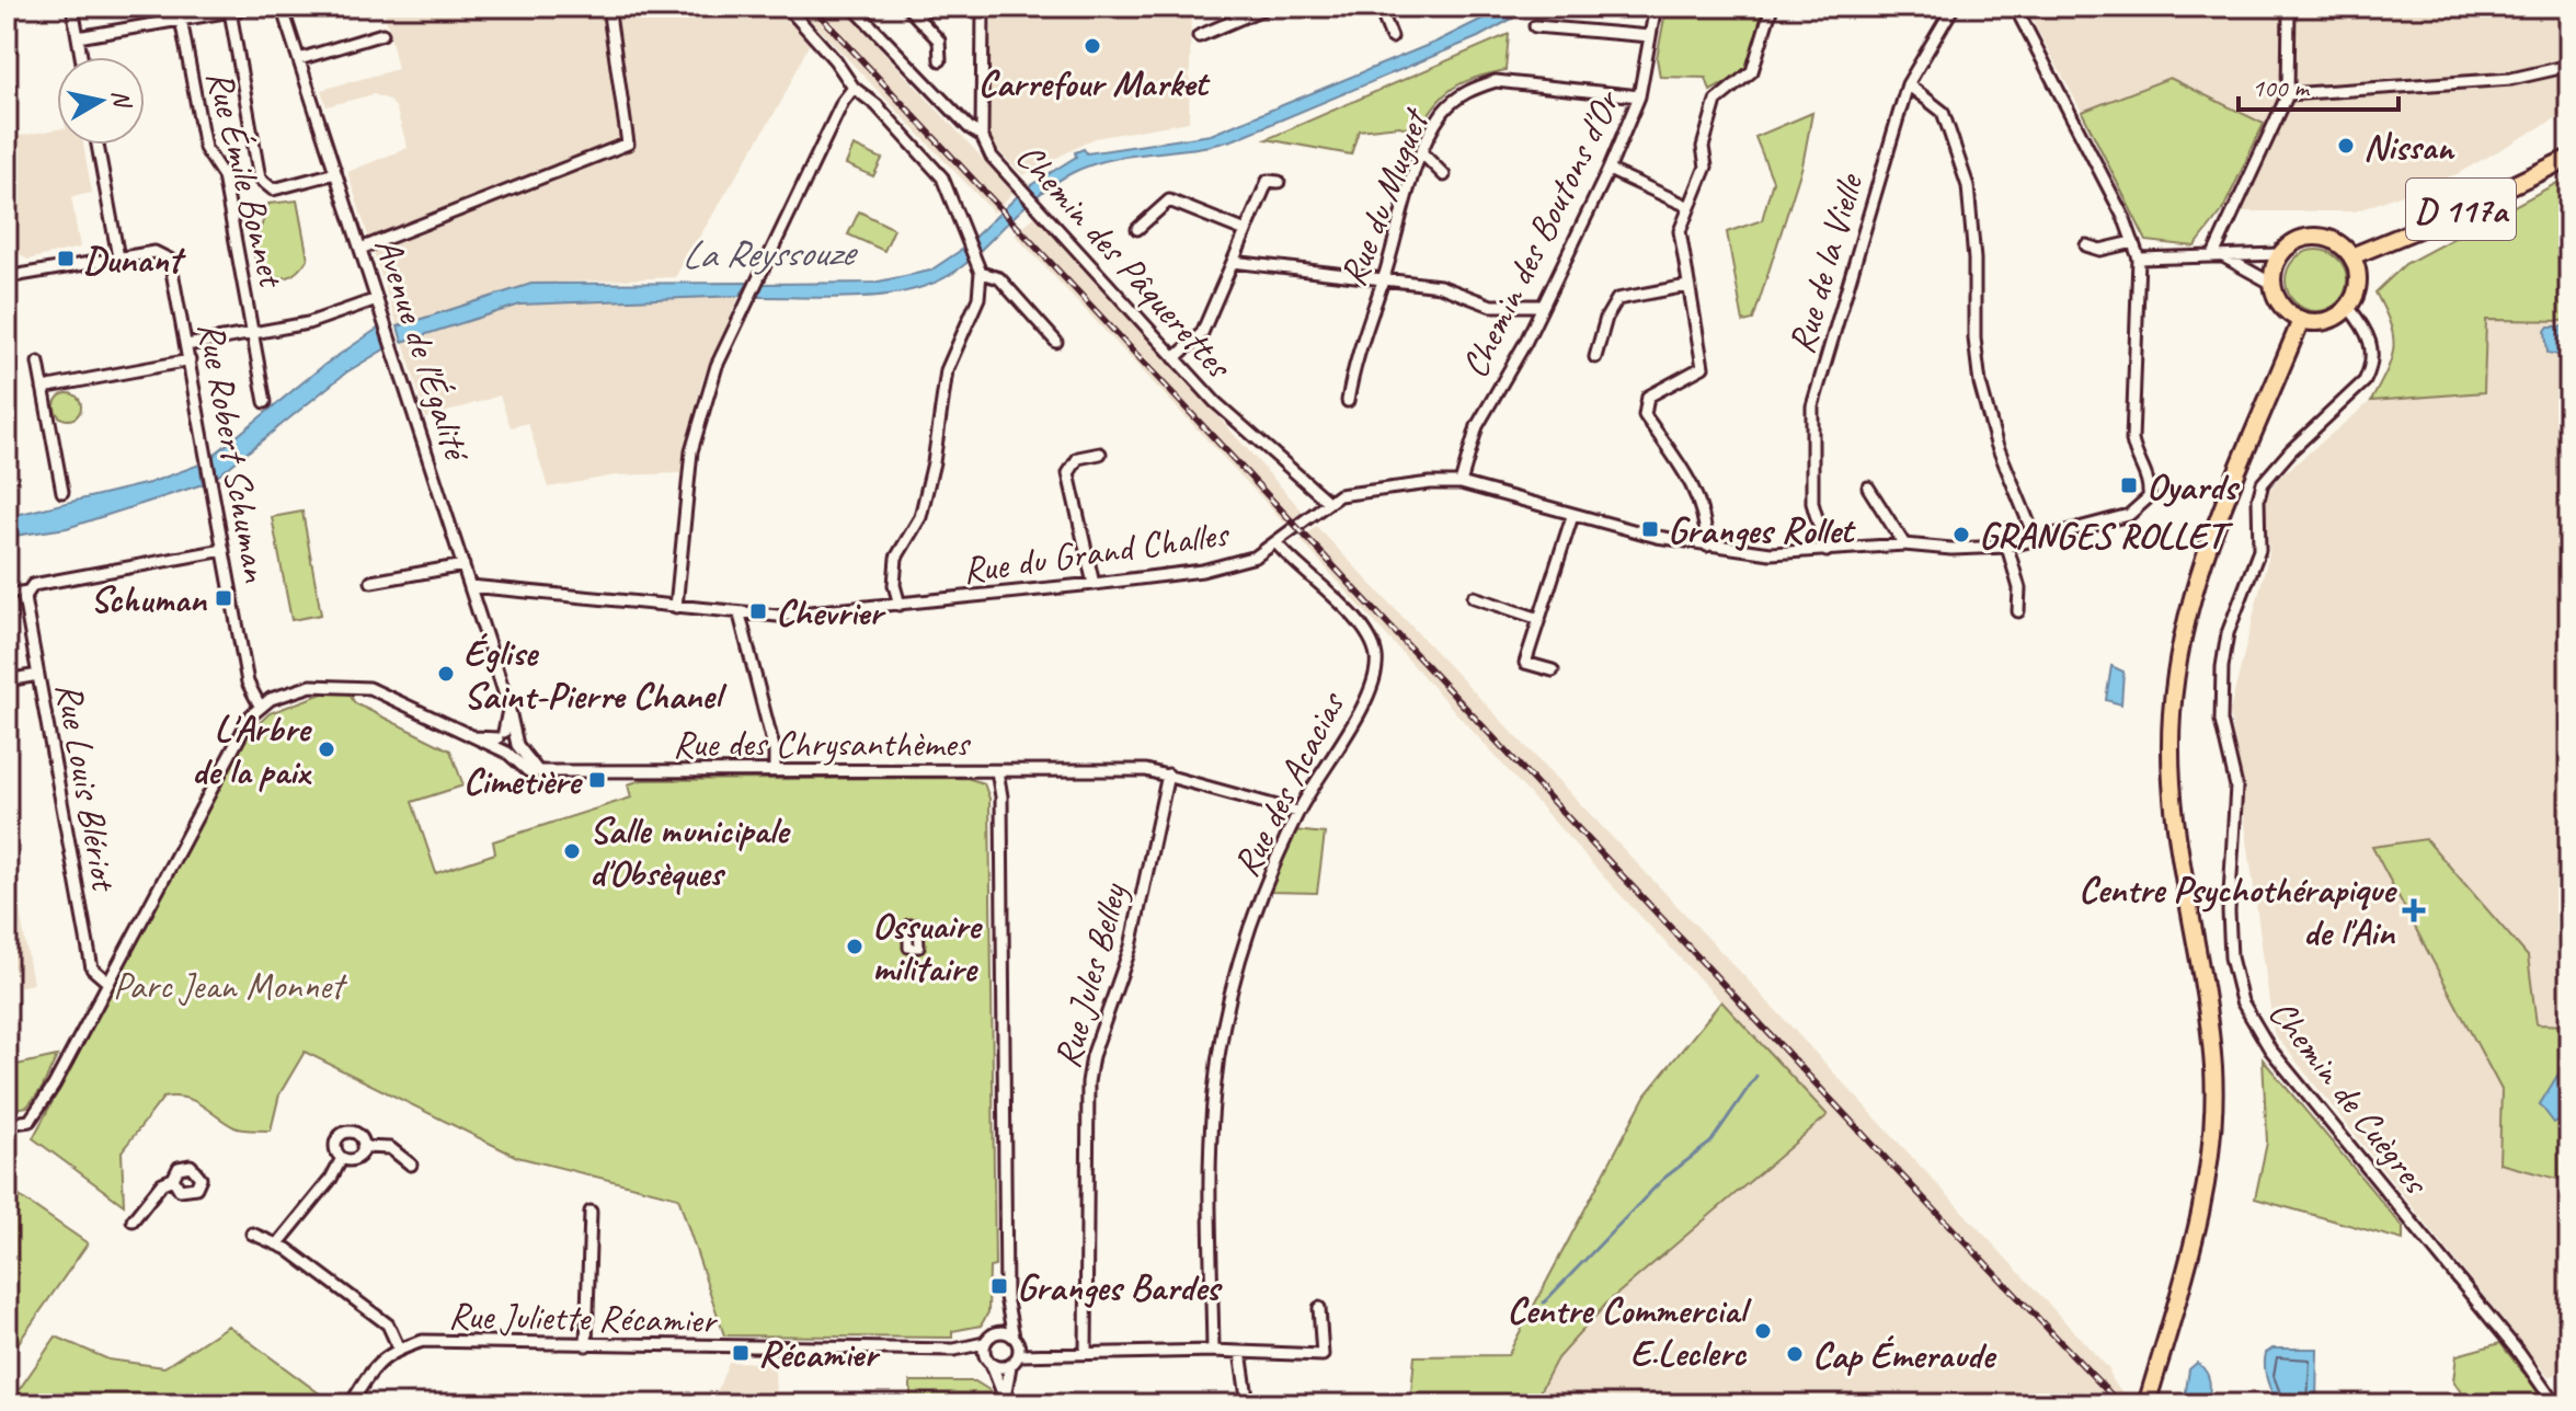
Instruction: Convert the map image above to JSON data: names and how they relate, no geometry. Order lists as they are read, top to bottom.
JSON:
{
  "streets": {
    "main road": ["D 117a"],
    "street": [
      "Rue Émile Bonnet",
      "Rue du Muguet",
      "Chemin des Boutons d'Or",
      "Chemin des Pâquerettes",
      "Rue de la Vielle",
      "Avenue de l'Égalité",
      "Rue Robert Schuman",
      "Rue du Grand Challes",
      "Rue des Chrysanthèmes",
      "Rue des Acacias",
      "Rue Louis Blériot",
      "Rue Jules Belley",
      "Chemin de Cuègres",
      "Rue Juliette Récamier"
    ]
  },
  "crossings": [
    ["Rue du Muguet", "Chemin des Boutons d'Or"],
    ["D 117a", "Chemin de Cuègres"],
    ["Chemin des Boutons d'Or", "Rue du Grand Challes"],
    ["Chemin des Pâquerettes", "Rue du Grand Challes"],
    ["Rue de la Vielle", "Rue du Grand Challes"],
    ["Avenue de l'Égalité", "Rue du Grand Challes"],
    ["Avenue de l'Égalité", "Rue des Chrysanthèmes"],
    ["Rue Robert Schuman", "Rue des Chrysanthèmes"],
    ["Rue du Grand Challes", "Rue des Acacias"],
    ["Rue des Chrysanthèmes", "Rue Juliette Récamier"]
  ],
  "water": ["La Reyssouze"],
  "parks": ["Parc Jean Monnet"],
  "places": {
    "other": [
      "Carrefour Market",
      "Nissan",
      "GRANGES ROLLET",
      "Église Saint-Pierre Chanel",
      "L'Arbre de la paix",
      "Salle municipale d'Obsèques",
      "Ossuaire militaire",
      "Centre Commercial E.Leclerc",
      "Cap Émeraude"
    ],
    "transit": [
      "Dunant",
      "Oyards",
      "Granges Rollet",
      "Schuman",
      "Chevrier",
      "Cimetière",
      "Granges Bardes",
      "Récamier"
    ],
    "health": ["Centre Psychothérapique de l'Ain"]
  },
  "scale_bar": "100 m",
  "north": "right"
}
